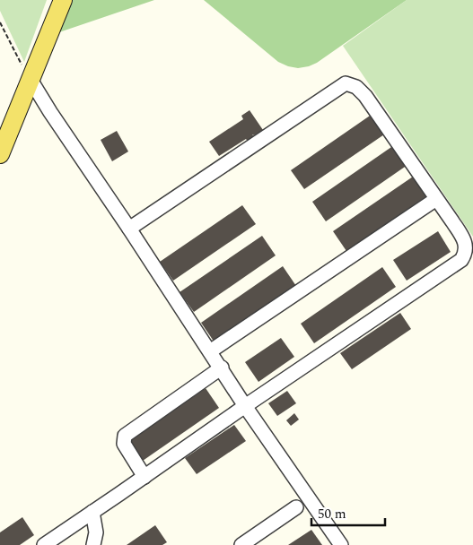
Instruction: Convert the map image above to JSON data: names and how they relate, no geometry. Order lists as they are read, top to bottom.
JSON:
{
  "scale_bar": "50 m"
}
